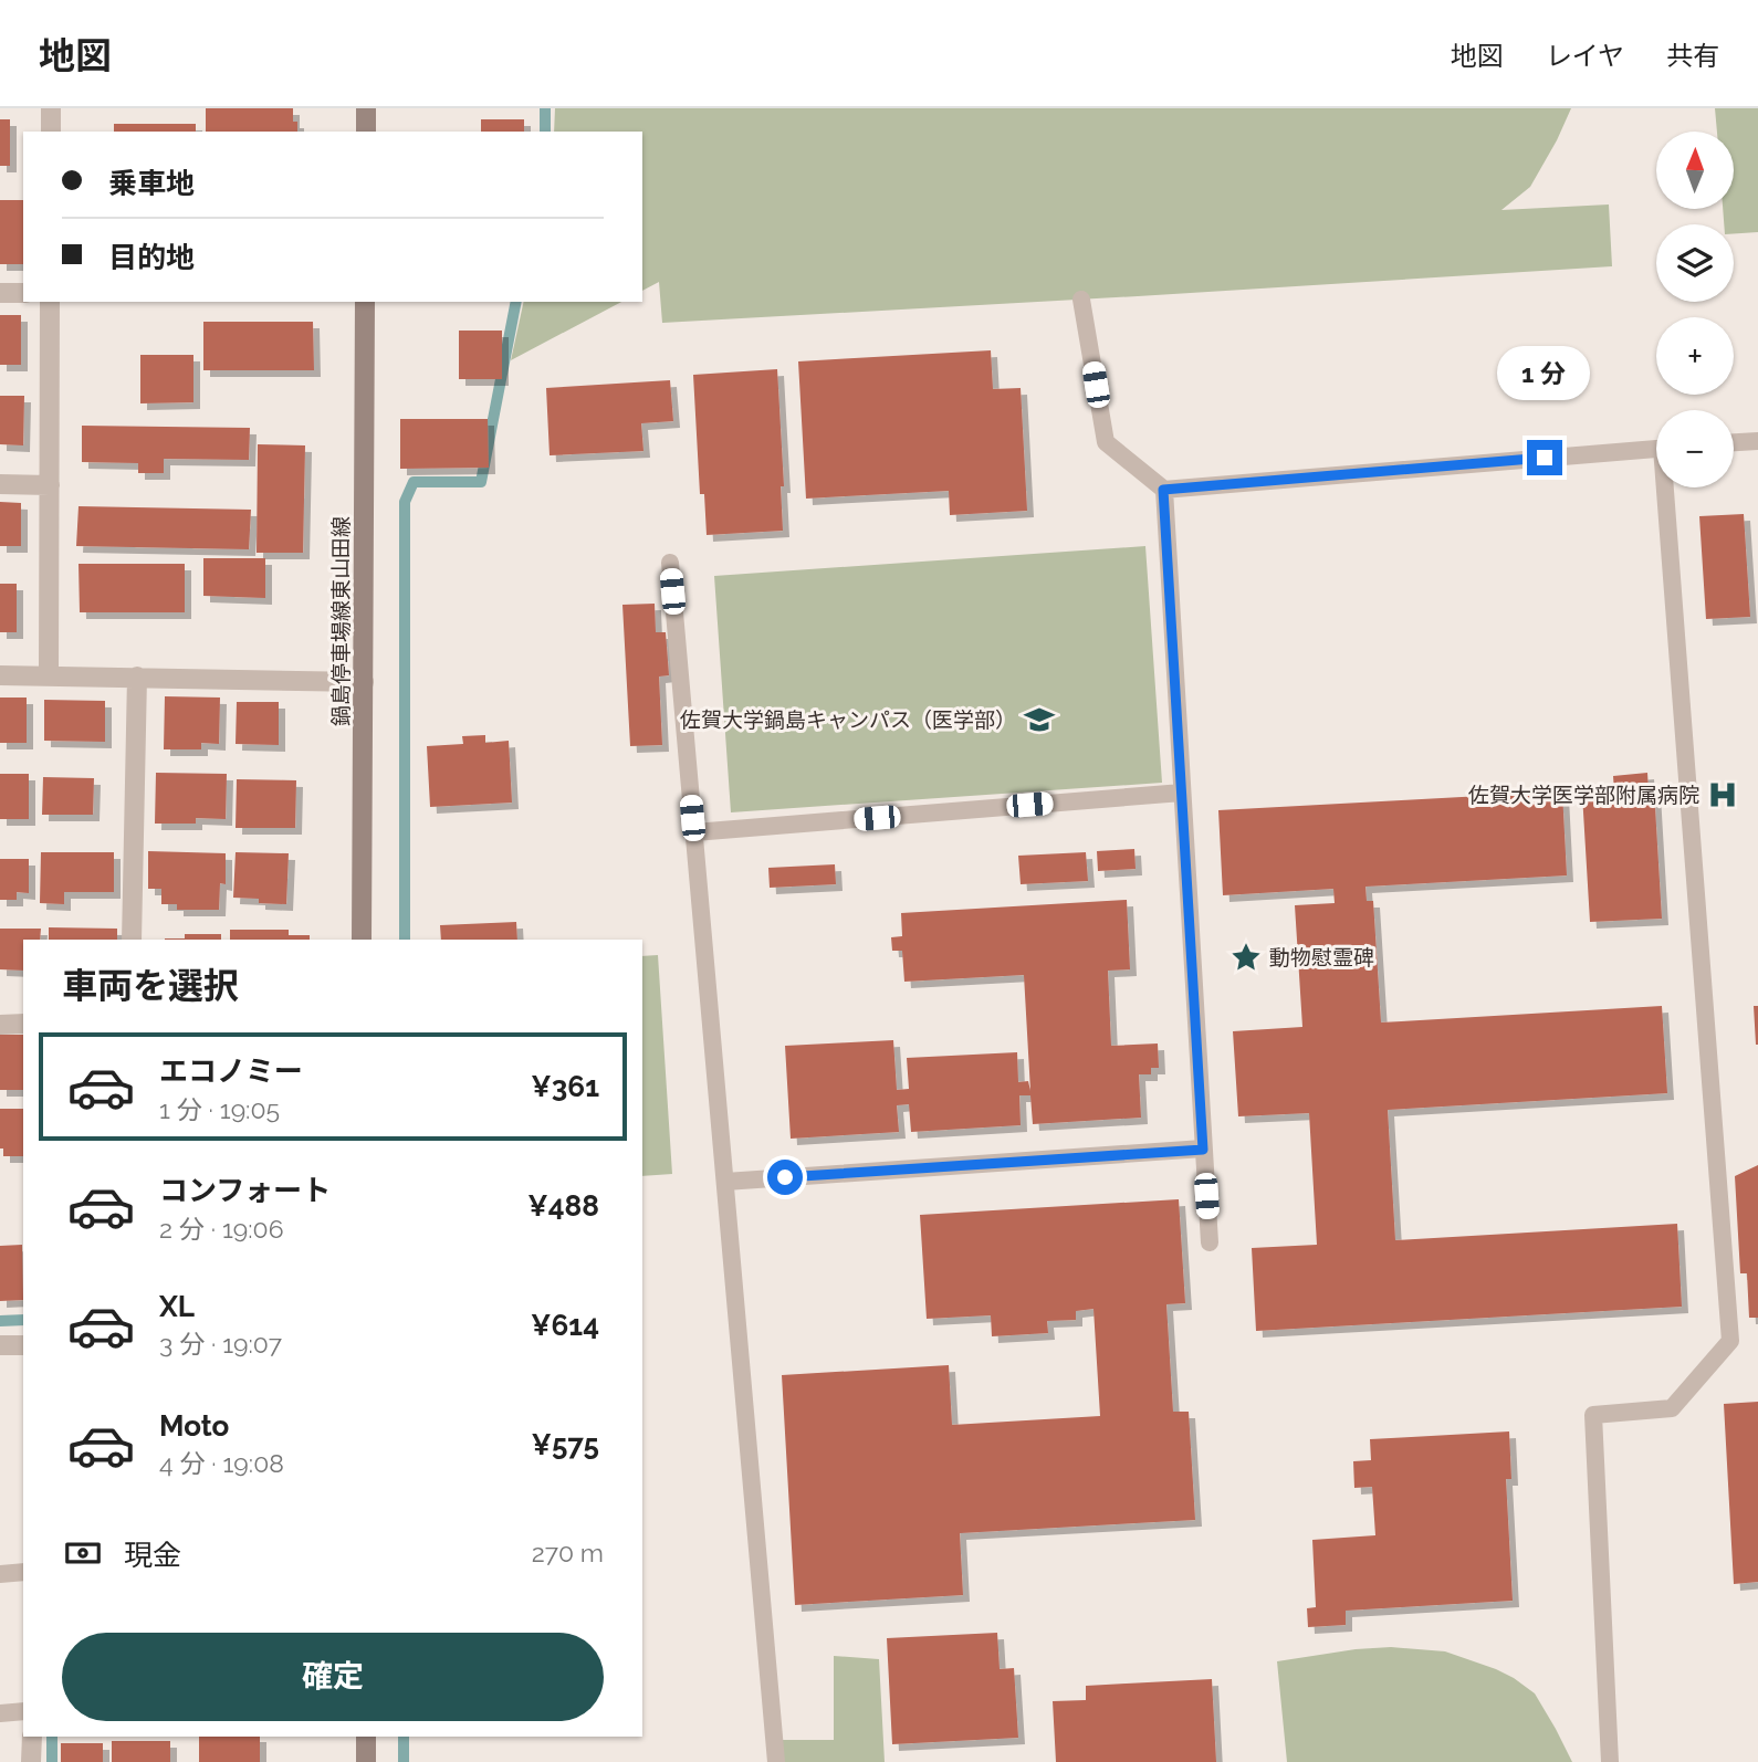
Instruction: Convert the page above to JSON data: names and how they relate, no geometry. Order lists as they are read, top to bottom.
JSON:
{
  "streets": {
    "main road": ["鍋島停車場線東山田線"]
  },
  "places": {
    "school or university": ["佐賀大学鍋島キャンパス（医学部）"],
    "hospital": ["佐賀大学医学部附属病院"],
    "place": ["動物慰霊碑"]
  },
  "north": "top",
  "page": {
    "header": "地図",
    "nav": ["地図", "レイヤ", "共有"],
    "map_buttons": ["+", "−"],
    "banner": ["乗車地", "目的地"],
    "bubble": "1 分",
    "heading": "車両を選択",
    "list": [
      {
        "name": "エコノミー",
        "note": "1 分 · 19:05",
        "value": "¥361"
      },
      {
        "name": "コンフォート",
        "note": "2 分 · 19:06",
        "value": "¥488"
      },
      {
        "name": "XL",
        "note": "3 分 · 19:07",
        "value": "¥614"
      },
      {
        "name": "Moto",
        "note": "4 分 · 19:08",
        "value": "¥575"
      }
    ],
    "pay": ["現金", "270 m"],
    "buttons": "確定"
  }
}
